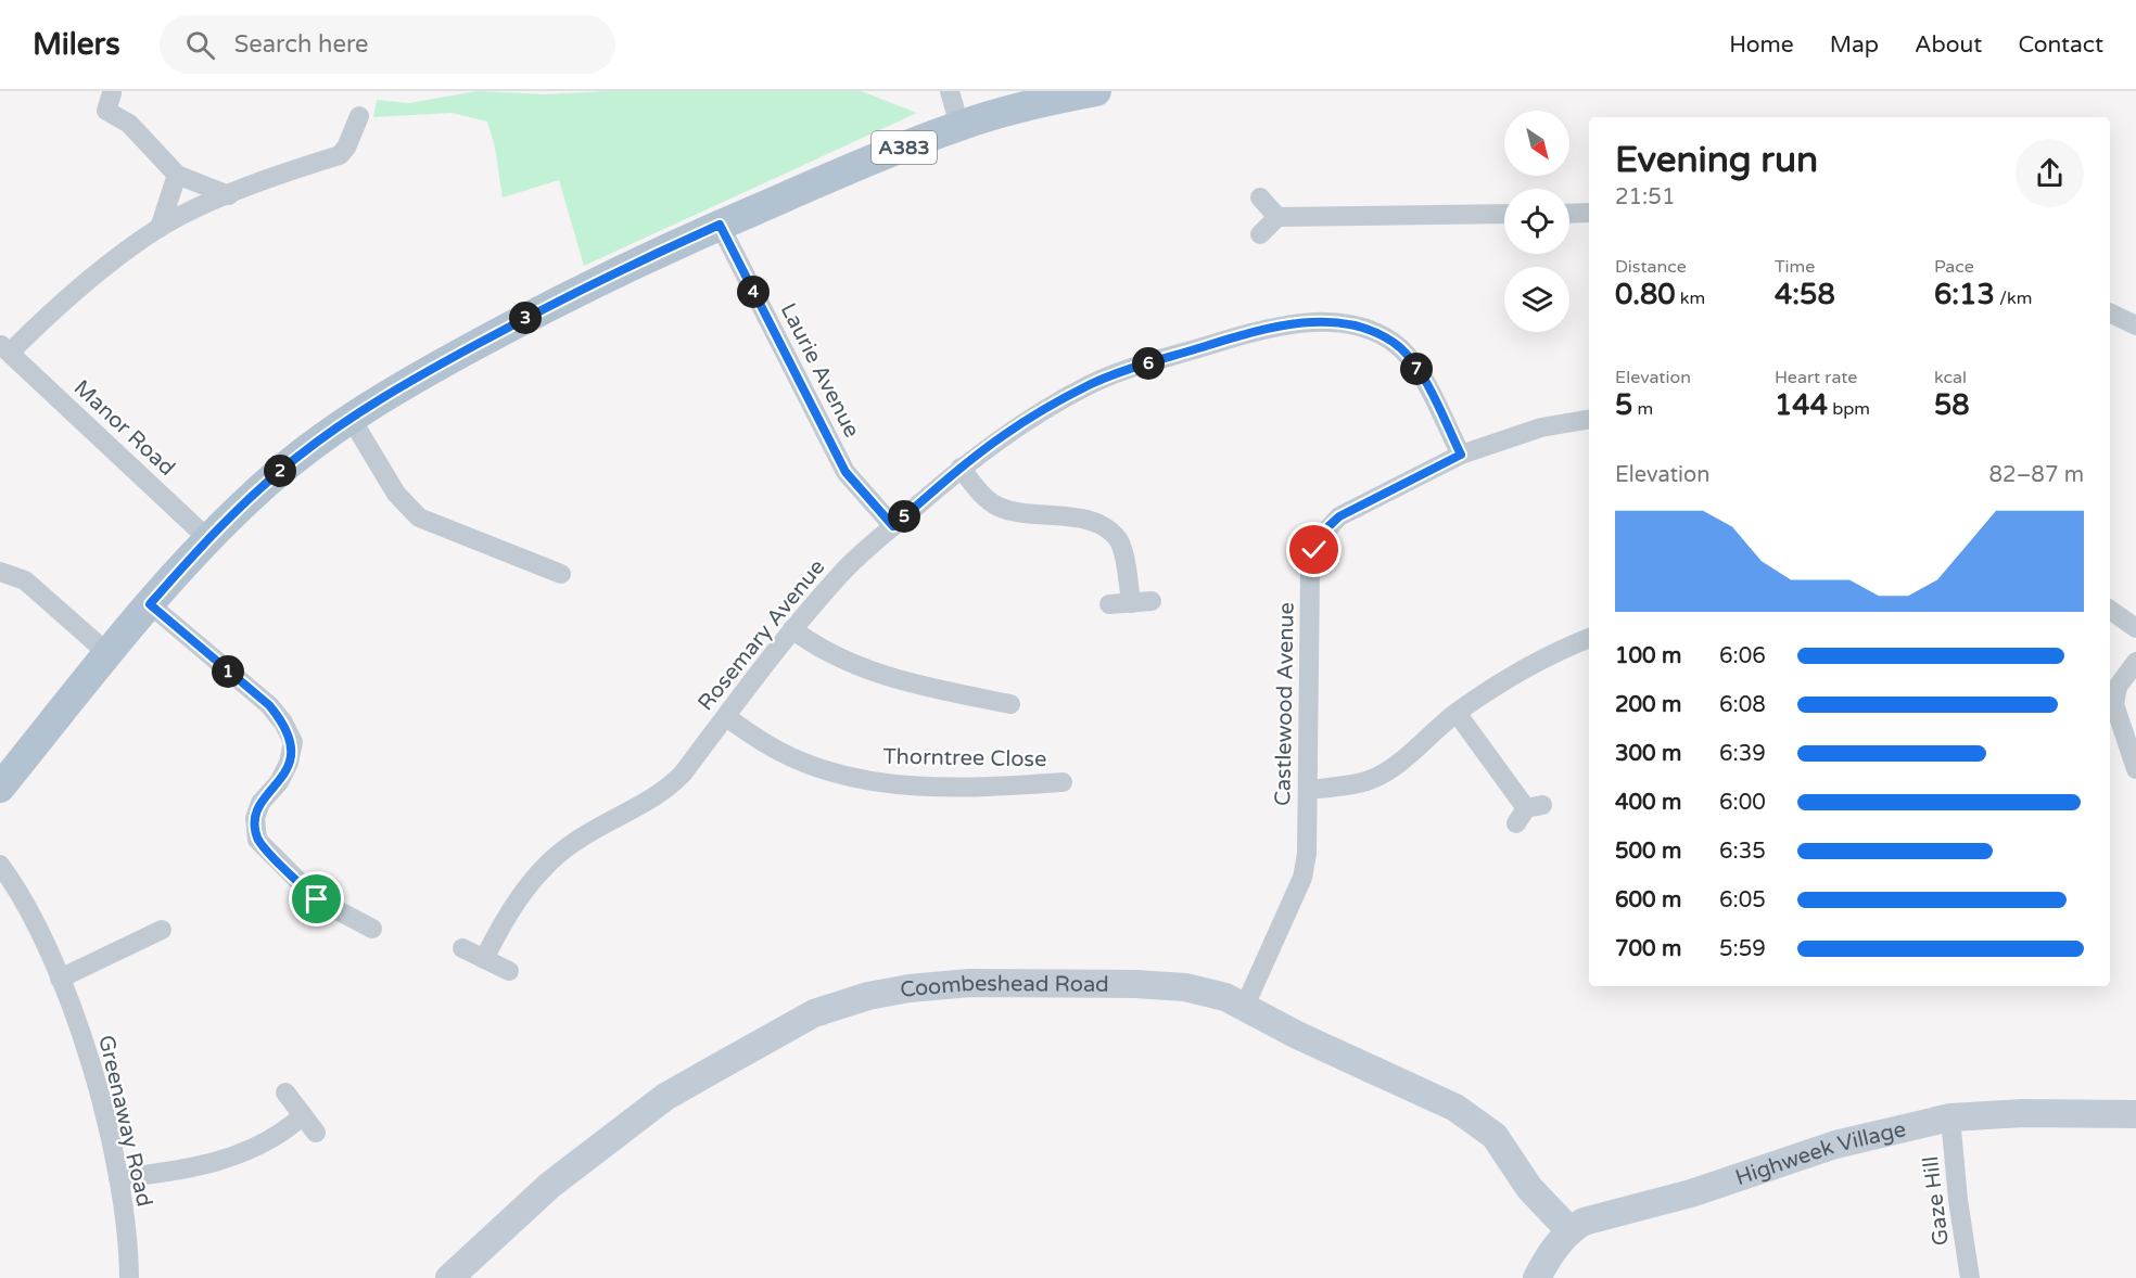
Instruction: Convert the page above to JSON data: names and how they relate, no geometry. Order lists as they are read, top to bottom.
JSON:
{
  "streets": {
    "main road": ["A383"],
    "street": [
      "Laurie Avenue",
      "Manor Road",
      "Rosemary Avenue",
      "Castlewood Avenue",
      "Thorntree Close",
      "Coombeshead Road",
      "Greenaway Road",
      "Highweek Village",
      "Gaze Hill"
    ]
  },
  "crossings": [
    ["A383", "Laurie Avenue"],
    ["A383", "Manor Road"],
    ["Laurie Avenue", "Rosemary Avenue"],
    ["Rosemary Avenue", "Castlewood Avenue"],
    ["Rosemary Avenue", "Thorntree Close"],
    ["Castlewood Avenue", "Coombeshead Road"],
    ["Coombeshead Road", "Highweek Village"],
    ["Highweek Village", "Gaze Hill"]
  ],
  "north": "bottom right",
  "page": {
    "header": "Milers",
    "search": "Search here",
    "nav": [
      "Home",
      "Map",
      "About",
      "Contact"
    ],
    "heading": ["Evening run", "21:51"],
    "stats": [
      ["Distance", "0.80 km"],
      ["Time", "4:58"],
      ["Pace", "6:13 /km"],
      ["Elevation", "5 m"],
      ["Heart rate", "144 bpm"],
      ["kcal", "58"]
    ],
    "pins": [
      "4",
      "3",
      "6",
      "7",
      "2",
      "5",
      "1"
    ],
    "chart": ["Elevation", "82–87 m"],
    "list": [
      {
        "name": "100 m",
        "note": "6:06"
      },
      {
        "name": "200 m",
        "note": "6:08"
      },
      {
        "name": "300 m",
        "note": "6:39"
      },
      {
        "name": "400 m",
        "note": "6:00"
      },
      {
        "name": "500 m",
        "note": "6:35"
      },
      {
        "name": "600 m",
        "note": "6:05"
      },
      {
        "name": "700 m",
        "note": "5:59"
      }
    ]
  }
}
